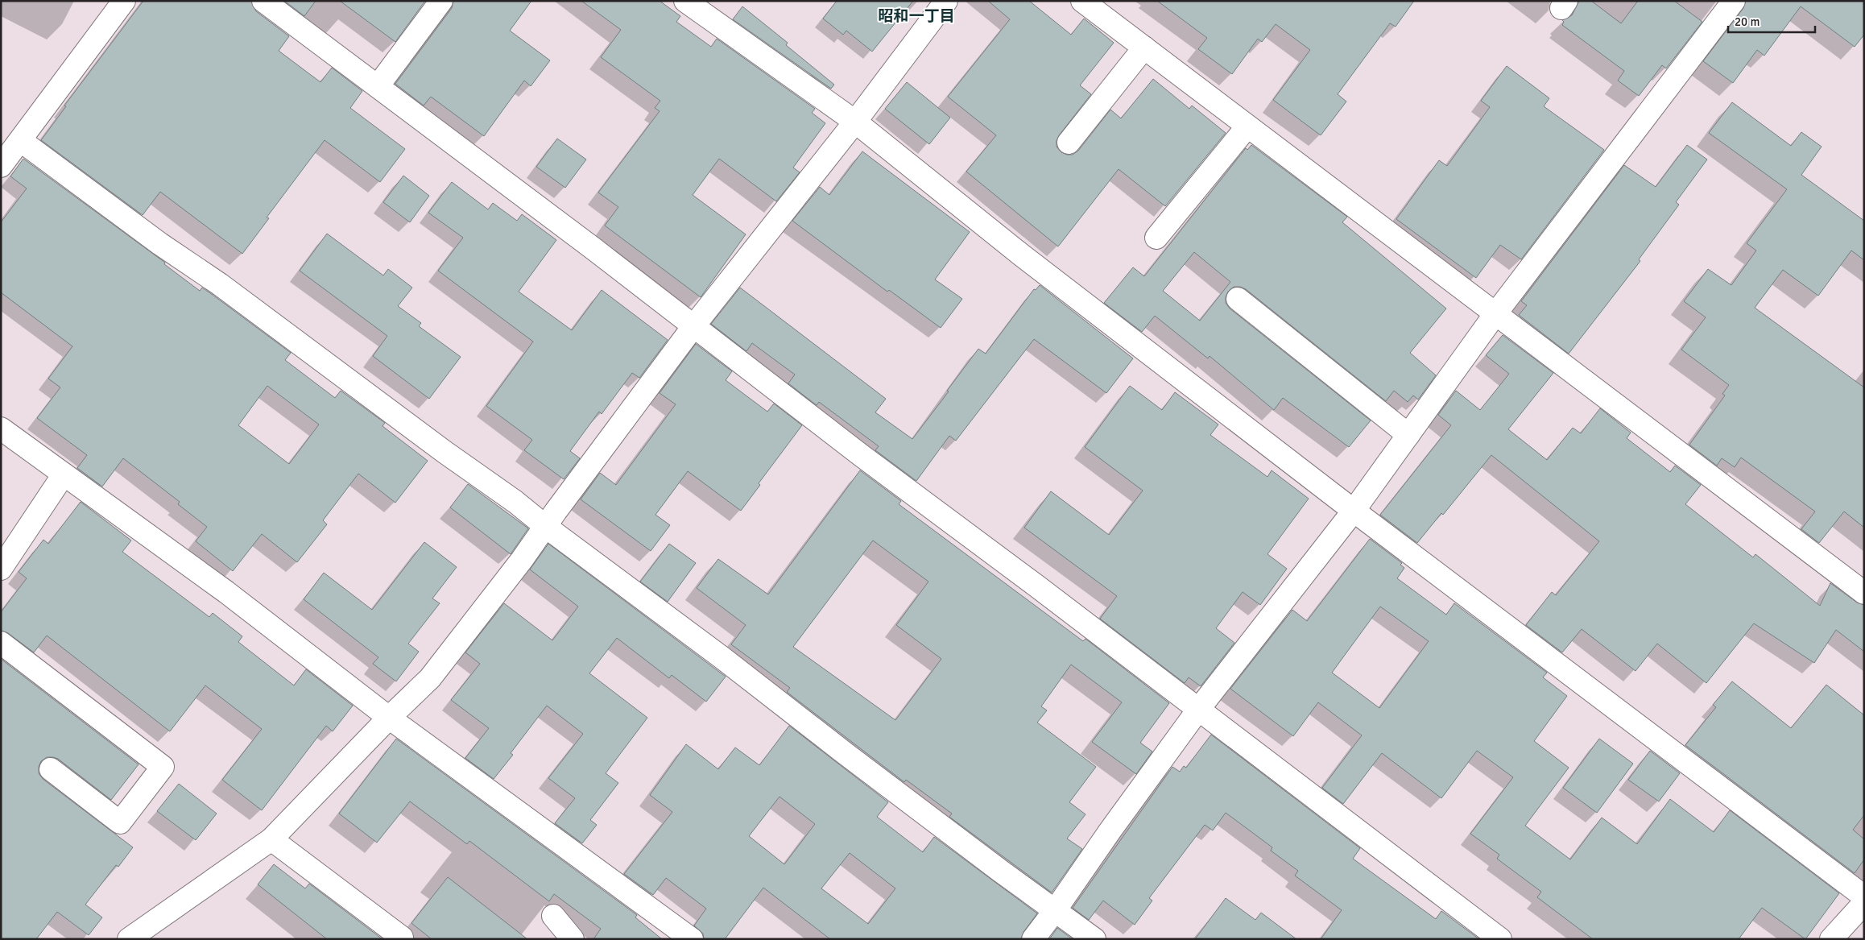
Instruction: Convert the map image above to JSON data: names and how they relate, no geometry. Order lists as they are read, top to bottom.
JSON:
{
  "districts": ["昭和一丁目"],
  "scale_bar": "20 m"
}
